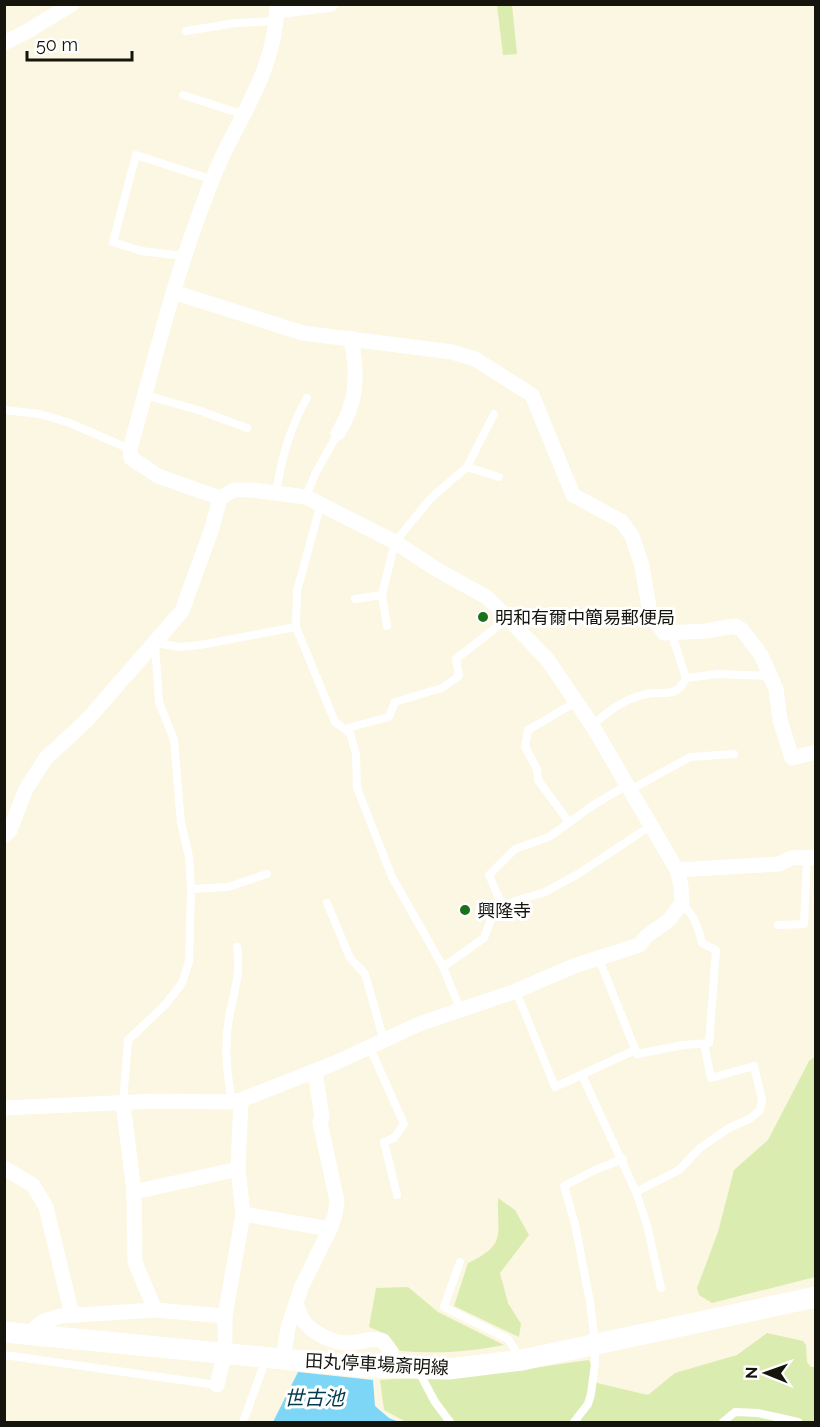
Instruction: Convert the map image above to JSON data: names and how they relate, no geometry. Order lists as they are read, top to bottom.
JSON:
{
  "streets": {
    "main road": ["田丸停車場斎明線"]
  },
  "water": ["世古池"],
  "places": ["明和有爾中簡易郵便局", "興隆寺"],
  "scale_bar": "50 m",
  "north": "left"
}
